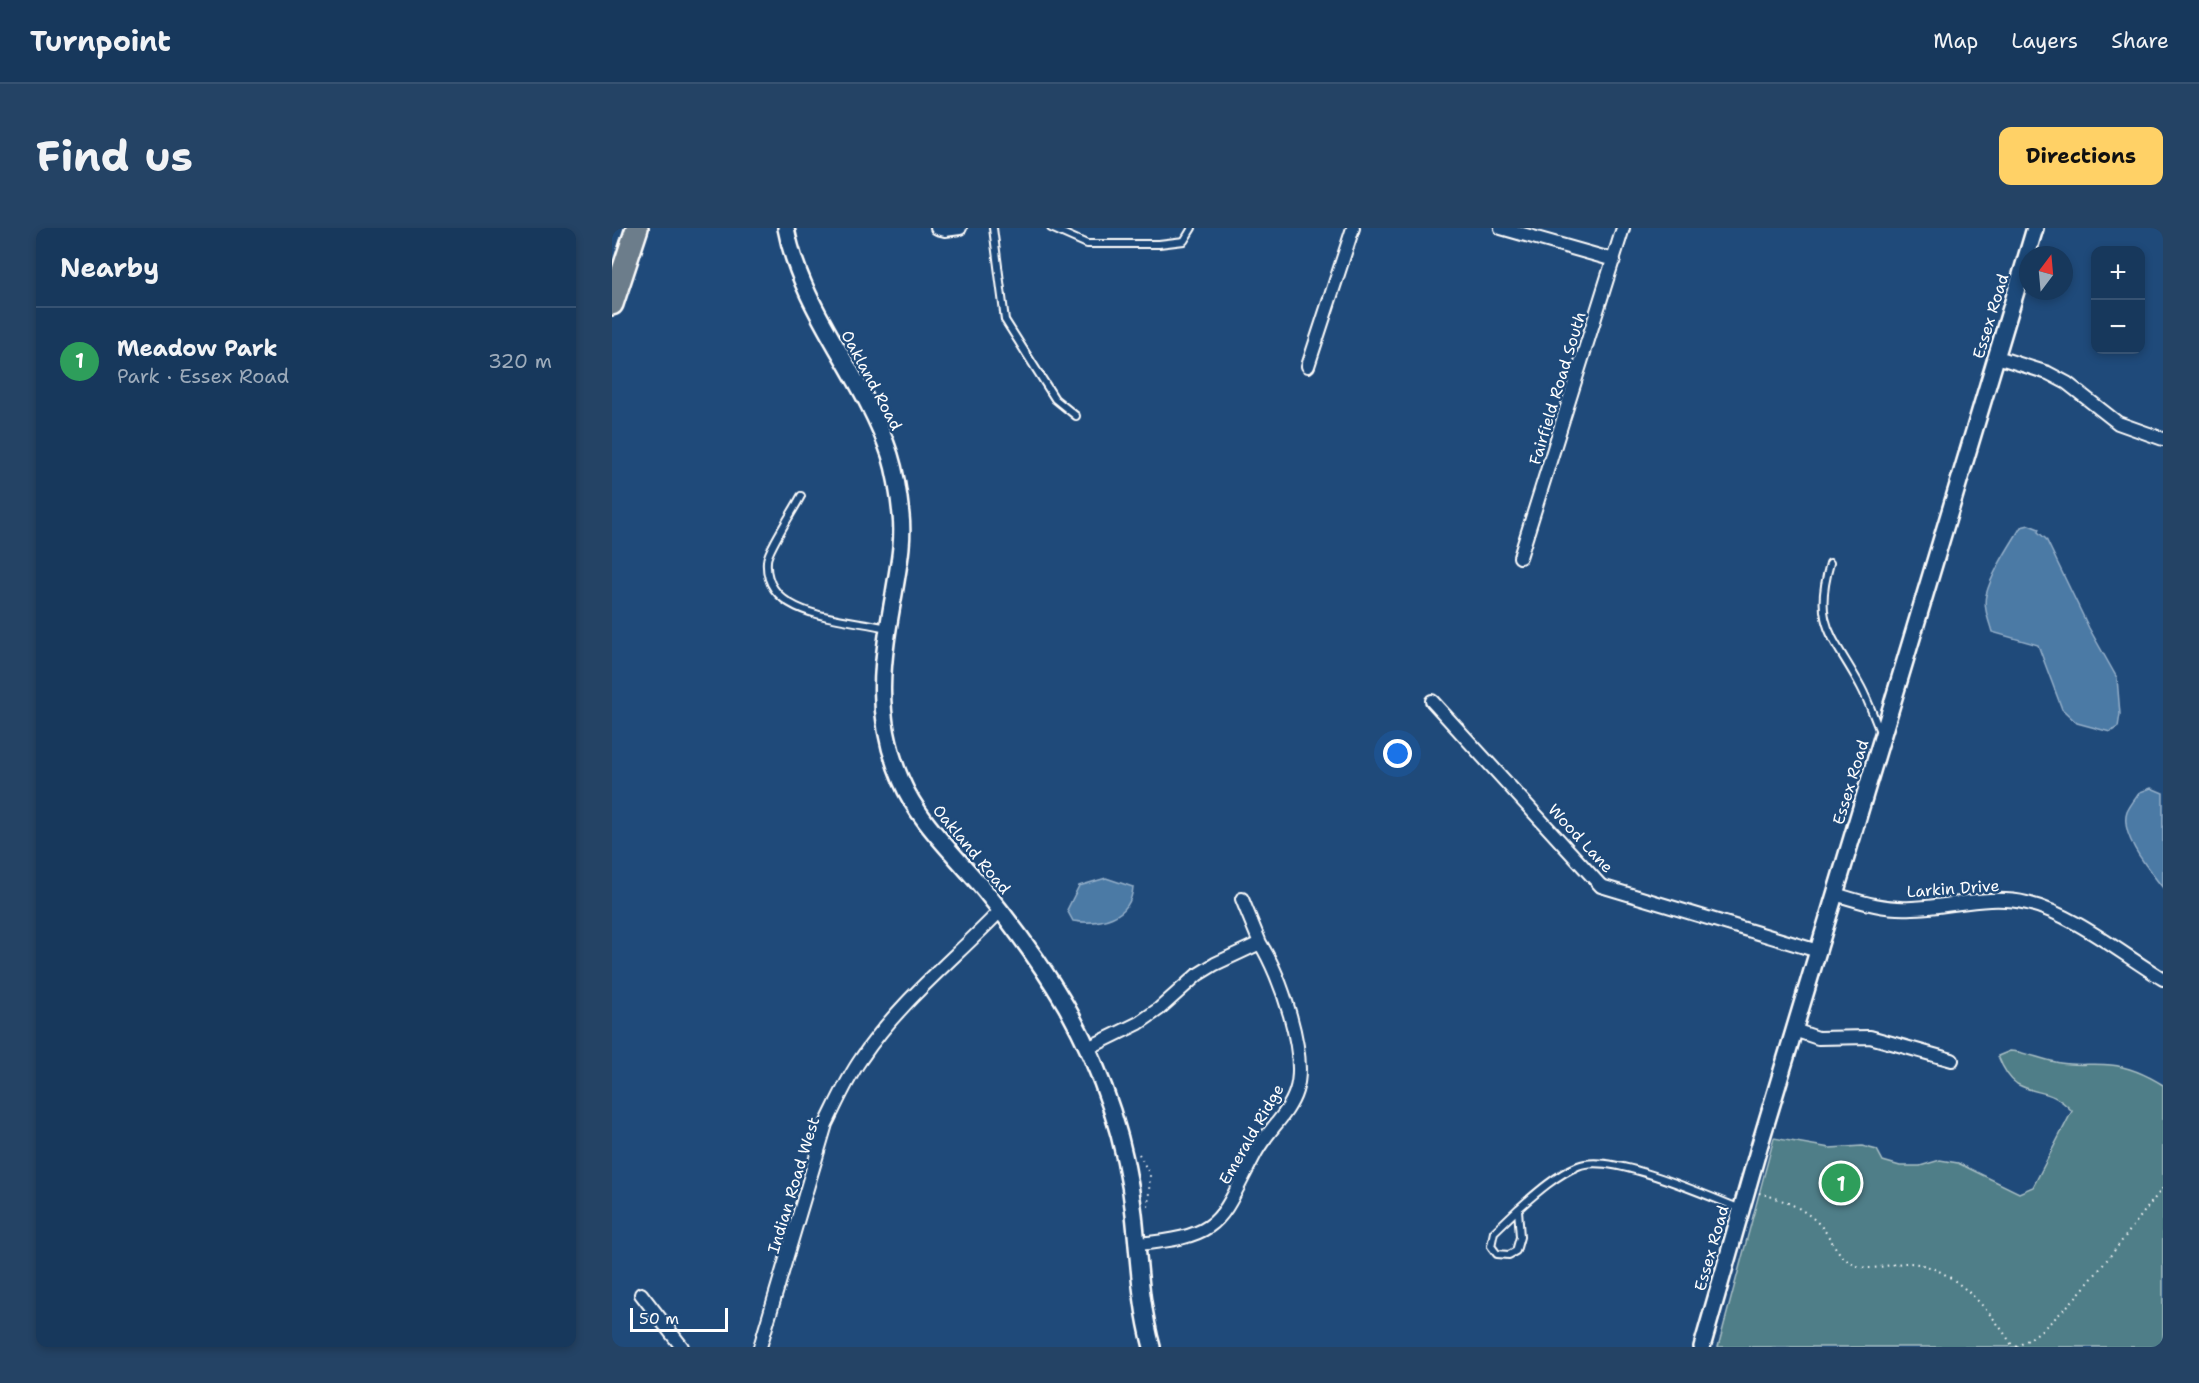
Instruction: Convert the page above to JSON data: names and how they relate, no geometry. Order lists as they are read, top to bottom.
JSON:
{
  "streets": {
    "street": [
      "Essex Road",
      "Oakland Road",
      "Fairfield Road South",
      "Wood Lane",
      "Larkin Drive",
      "Emerald Ridge",
      "Indian Road West"
    ]
  },
  "crossings": [
    ["Essex Road", "Wood Lane"],
    ["Essex Road", "Larkin Drive"],
    ["Oakland Road", "Emerald Ridge"],
    ["Oakland Road", "Indian Road West"]
  ],
  "scale_bar": "50 m",
  "north": "top",
  "page": {
    "header": "Turnpoint",
    "nav": ["Map", "Layers", "Share"],
    "buttons": "Directions",
    "title": "Find us",
    "heading": "Nearby",
    "map_buttons": ["+", "−"],
    "list": [
      {
        "mark": "1",
        "name": "Meadow Park",
        "note": "Park · Essex Road",
        "value": "320 m"
      }
    ],
    "pins": "1",
    "scale": "50 m"
  }
}
